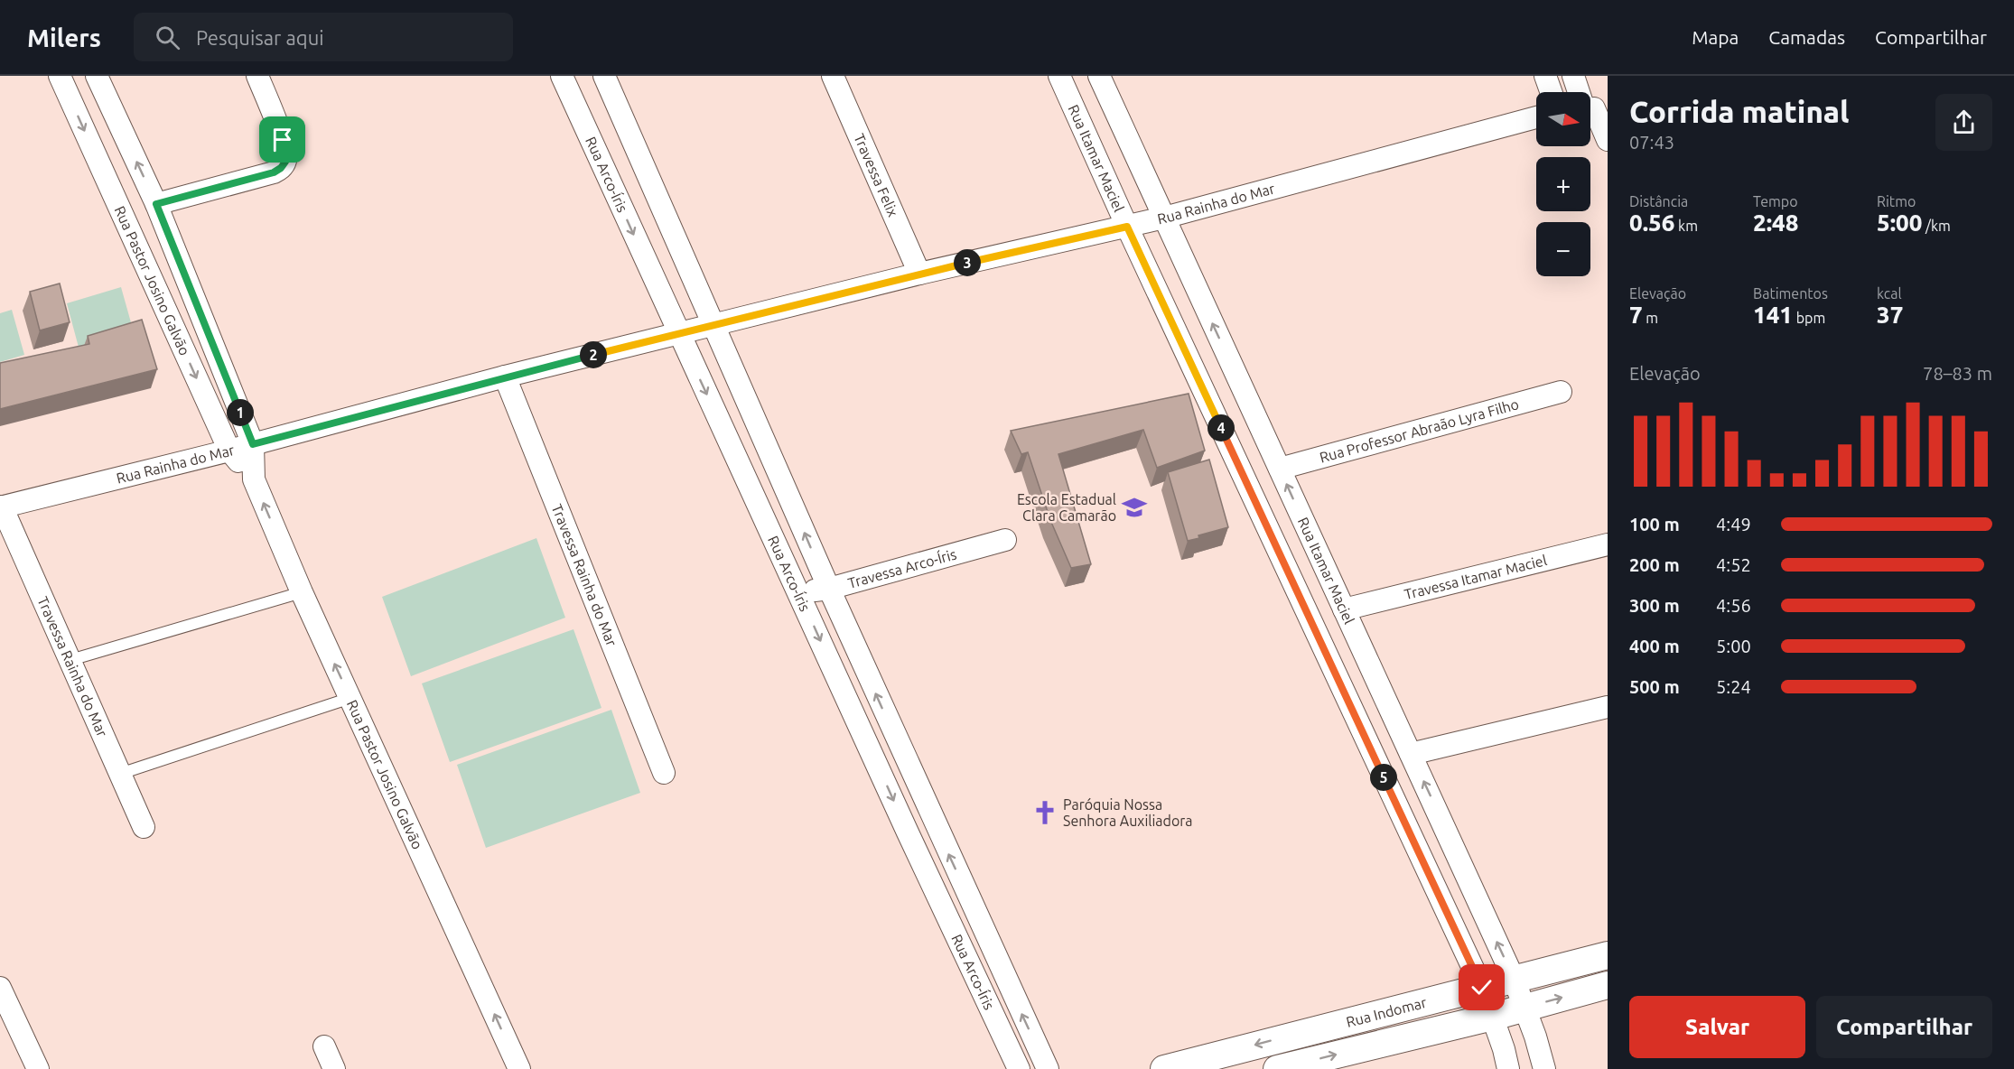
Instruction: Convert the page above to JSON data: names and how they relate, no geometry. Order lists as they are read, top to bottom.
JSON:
{
  "streets": {
    "street": [
      "Rua Itamar Maciel",
      "Rua Arco-Íris",
      "Travessa Felix",
      "Rua Rainha do Mar",
      "Rua Pastor Josino Galvão",
      "Rua Professor Abraão Lyra Filho",
      "Travessa Arco-Íris",
      "Travessa Rainha do Mar",
      "Travessa Itamar Maciel",
      "Rua Indomar"
    ]
  },
  "crossings": [
    ["Rua Itamar Maciel", "Rua Rainha do Mar"],
    ["Rua Itamar Maciel", "Rua Professor Abraão Lyra Filho"],
    ["Rua Itamar Maciel", "Travessa Itamar Maciel"],
    ["Rua Itamar Maciel", "Rua Indomar"],
    ["Rua Arco-Íris", "Rua Rainha do Mar"],
    ["Rua Arco-Íris", "Travessa Arco-Íris"],
    ["Travessa Felix", "Rua Rainha do Mar"],
    ["Rua Rainha do Mar", "Rua Pastor Josino Galvão"],
    ["Rua Rainha do Mar", "Travessa Rainha do Mar"]
  ],
  "places": {
    "school or university": ["Escola Estadual Clara Camarão"],
    "church": ["Paróquia Nossa Senhora Auxiliadora"]
  },
  "north": "right",
  "page": {
    "header": "Milers",
    "search": "Pesquisar aqui",
    "nav": ["Mapa", "Camadas", "Compartilhar"],
    "heading": ["Corrida matinal", "07:43"],
    "map_buttons": ["+", "−"],
    "stats": [
      ["Distância", "0.56 km"],
      ["Tempo", "2:48"],
      ["Ritmo", "5:00 /km"],
      ["Elevação", "7 m"],
      ["Batimentos", "141 bpm"],
      ["kcal", "37"]
    ],
    "pins": [
      "3",
      "2",
      "1",
      "4",
      "5"
    ],
    "chart": ["Elevação", "78–83 m"],
    "list": [
      {
        "name": "100 m",
        "note": "4:49"
      },
      {
        "name": "200 m",
        "note": "4:52"
      },
      {
        "name": "300 m",
        "note": "4:56"
      },
      {
        "name": "400 m",
        "note": "5:00"
      },
      {
        "name": "500 m",
        "note": "5:24"
      }
    ],
    "buttons": ["Salvar", "Compartilhar"]
  }
}
